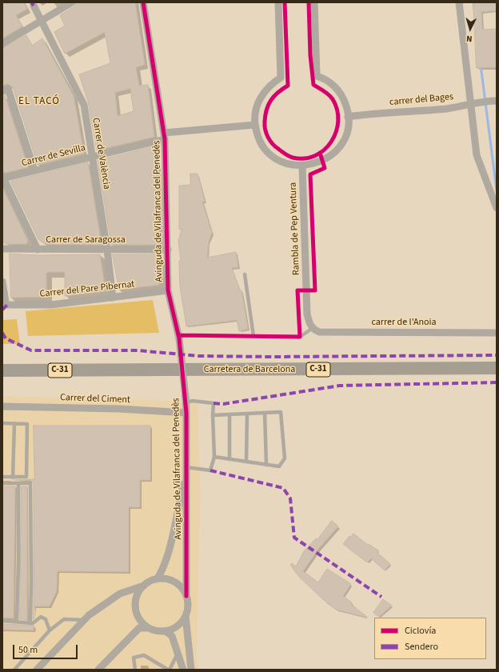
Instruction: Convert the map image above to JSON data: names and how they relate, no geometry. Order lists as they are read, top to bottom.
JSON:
{
  "streets": {
    "highway": ["Carretera de Barcelona", "C-31"],
    "street": [
      "carrer del Bages",
      "Carrer de València",
      "Carrer de Sevilla",
      "Avinguda de Vilafranca del Penedès",
      "Rambla de Pep Ventura",
      "Carrer de Saragossa",
      "Carrer del Pare Pibernat",
      "carrer de l'Anoia",
      "Carrer del Ciment"
    ]
  },
  "crossings": [
    ["Carrer de València", "Carrer de Sevilla"],
    ["Carrer de València", "Carrer de Saragossa"],
    ["Carrer de València", "Carrer del Pare Pibernat"],
    ["Carrer de Sevilla", "Avinguda de Vilafranca del Penedès"],
    ["Avinguda de Vilafranca del Penedès", "Carrer de Saragossa"],
    ["Avinguda de Vilafranca del Penedès", "Carrer del Pare Pibernat"],
    ["Avinguda de Vilafranca del Penedès", "Carrer del Ciment"],
    ["Rambla de Pep Ventura", "carrer de l'Anoia"]
  ],
  "districts": ["EL TACÓ"],
  "legend": ["Ciclovía", "Sendero"],
  "scale_bar": "50 m",
  "north": "bottom"
}
